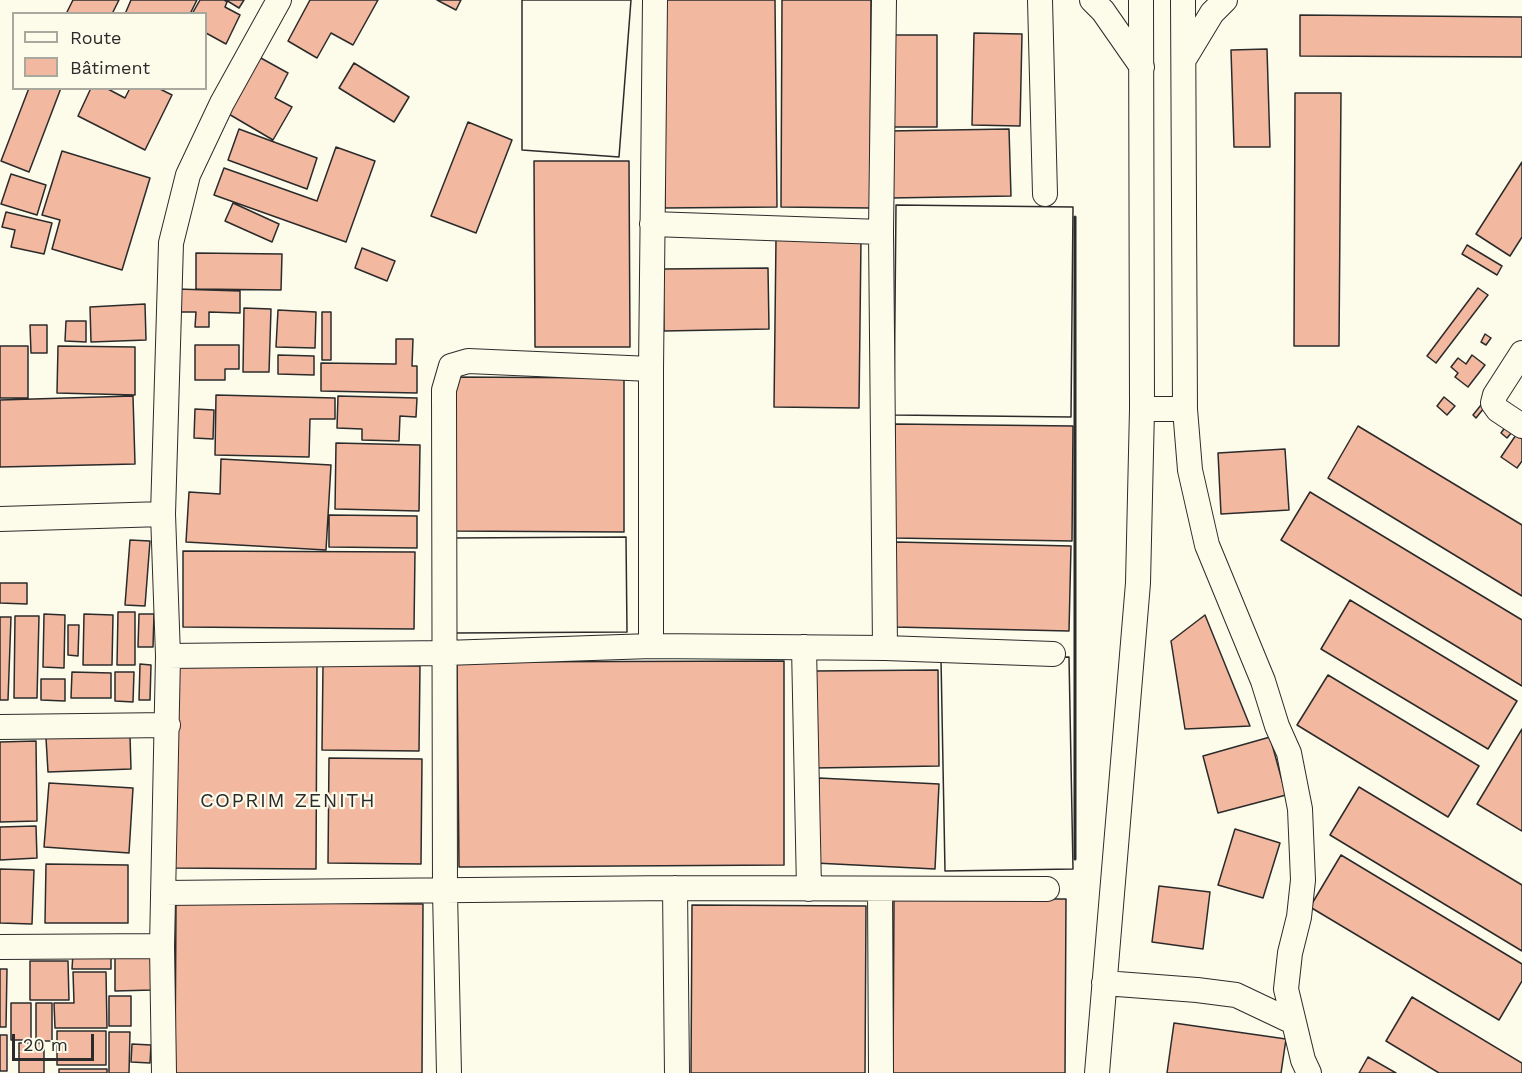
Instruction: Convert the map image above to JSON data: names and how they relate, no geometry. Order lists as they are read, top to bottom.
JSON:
{
  "districts": ["COPRIM ZENITH"],
  "legend": ["Route", "Bâtiment"],
  "scale_bar": "20 m"
}
